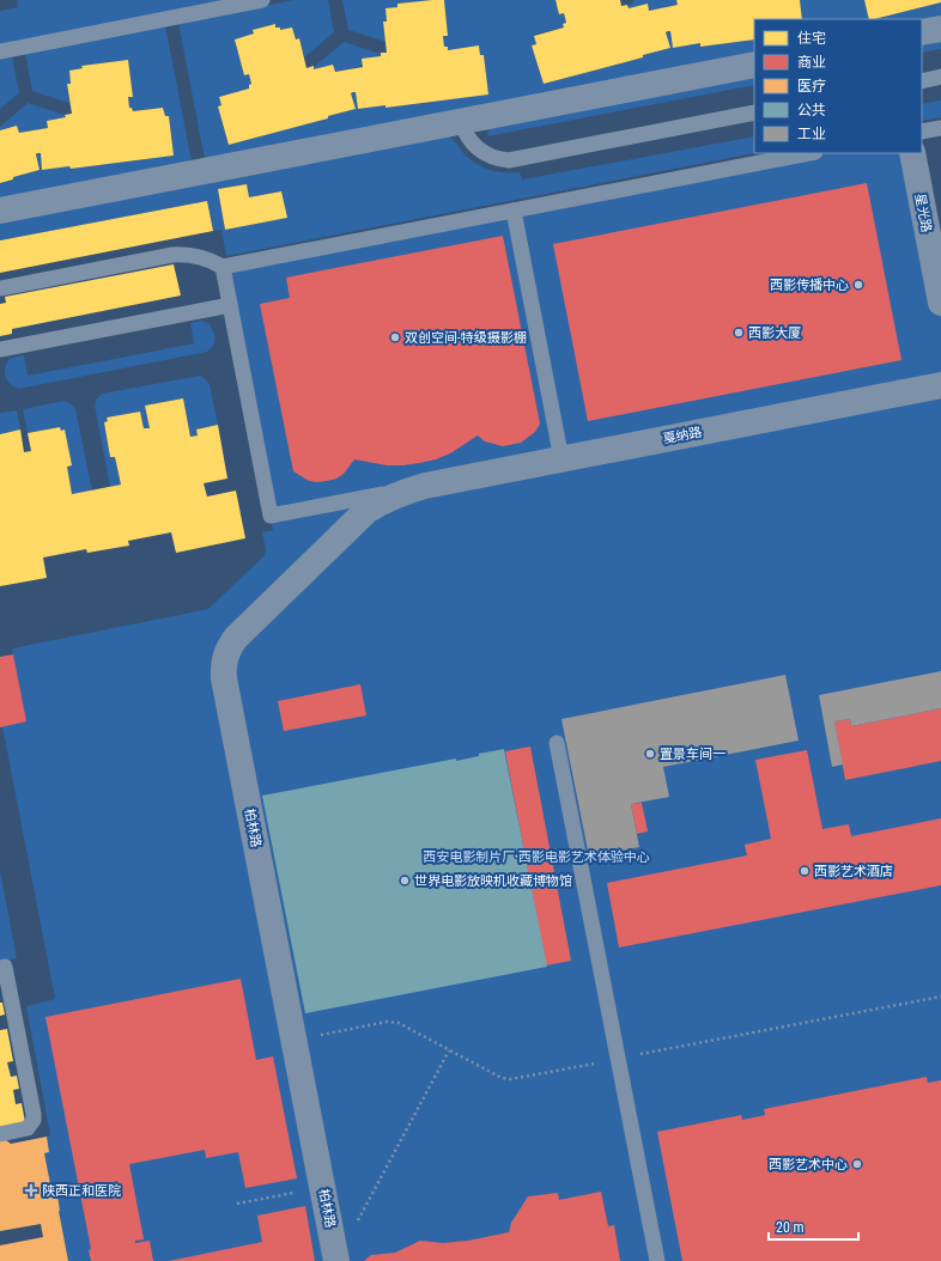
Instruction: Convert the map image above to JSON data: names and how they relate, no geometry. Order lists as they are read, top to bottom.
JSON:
{
  "streets": {
    "street": ["星光路", "戛纳路", "柏林路"]
  },
  "crossings": [
    ["戛纳路", "柏林路"]
  ],
  "parks": ["西安电影制片厂·西影电影艺术体验中心"],
  "places": {
    "other": [
      "西影传播中心",
      "西影大厦",
      "双创空间-特级摄影棚",
      "置景车间一",
      "西影艺术酒店",
      "世界电影放映机收藏博物馆",
      "西影艺术中心"
    ],
    "health": ["陕西正和医院"]
  },
  "legend": [
    "住宅",
    "商业",
    "医疗",
    "公共",
    "工业"
  ],
  "scale_bar": "20 m"
}
